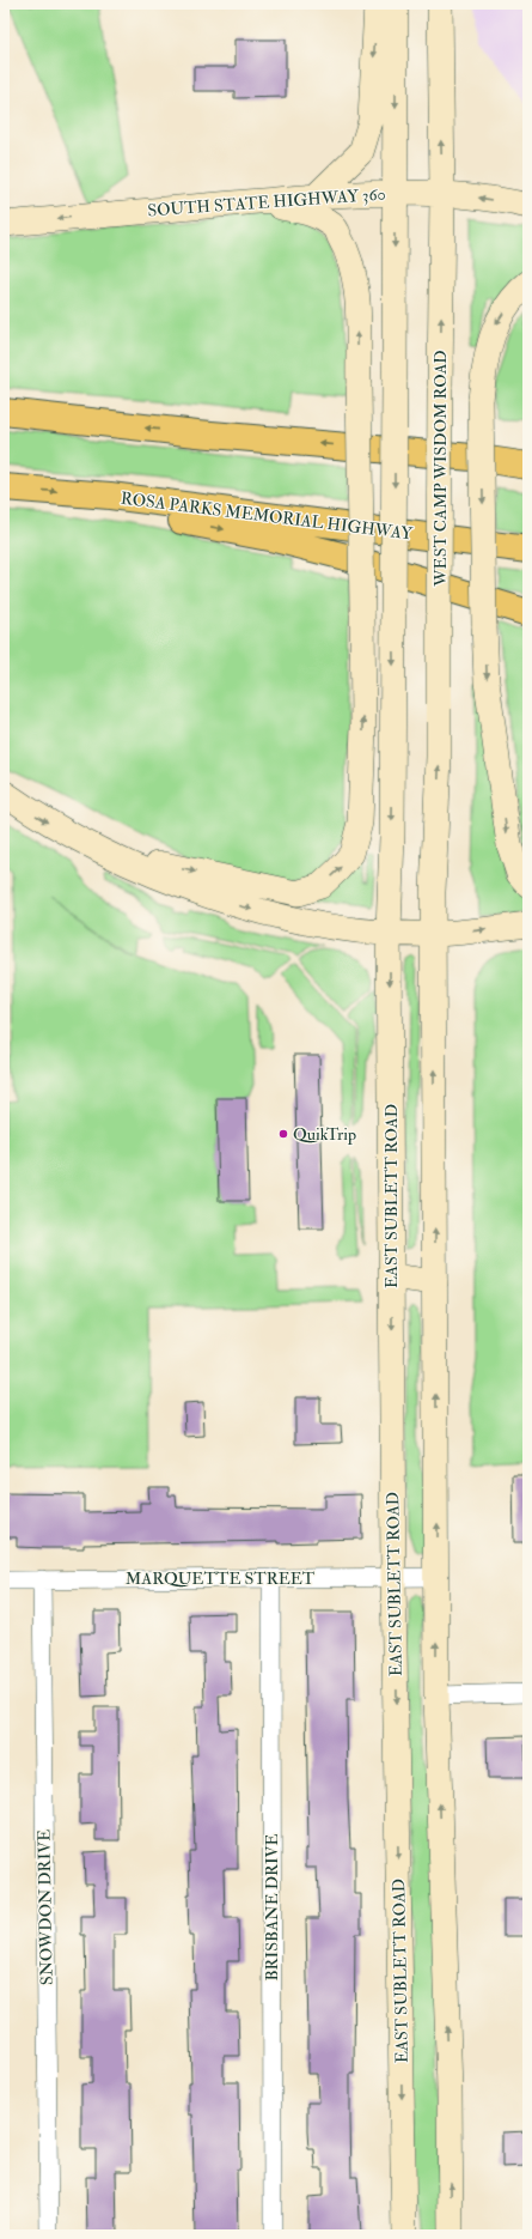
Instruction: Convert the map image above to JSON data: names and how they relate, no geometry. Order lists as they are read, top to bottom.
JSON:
{
  "streets": {
    "highway": ["ROSA PARKS MEMORIAL HIGHWAY"],
    "main road": ["SOUTH STATE HIGHWAY 360", "WEST CAMP WISDOM ROAD", "EAST SUBLETT ROAD"],
    "street": ["MARQUETTE STREET", "SNOWDON DRIVE", "BRISBANE DRIVE"]
  },
  "crossings": [
    ["SOUTH STATE HIGHWAY 360", "WEST CAMP WISDOM ROAD"],
    ["EAST SUBLETT ROAD", "MARQUETTE STREET"],
    ["MARQUETTE STREET", "SNOWDON DRIVE"],
    ["MARQUETTE STREET", "BRISBANE DRIVE"]
  ],
  "one_way": ["SOUTH STATE HIGHWAY 360"],
  "places": ["QuikTrip"]
}
